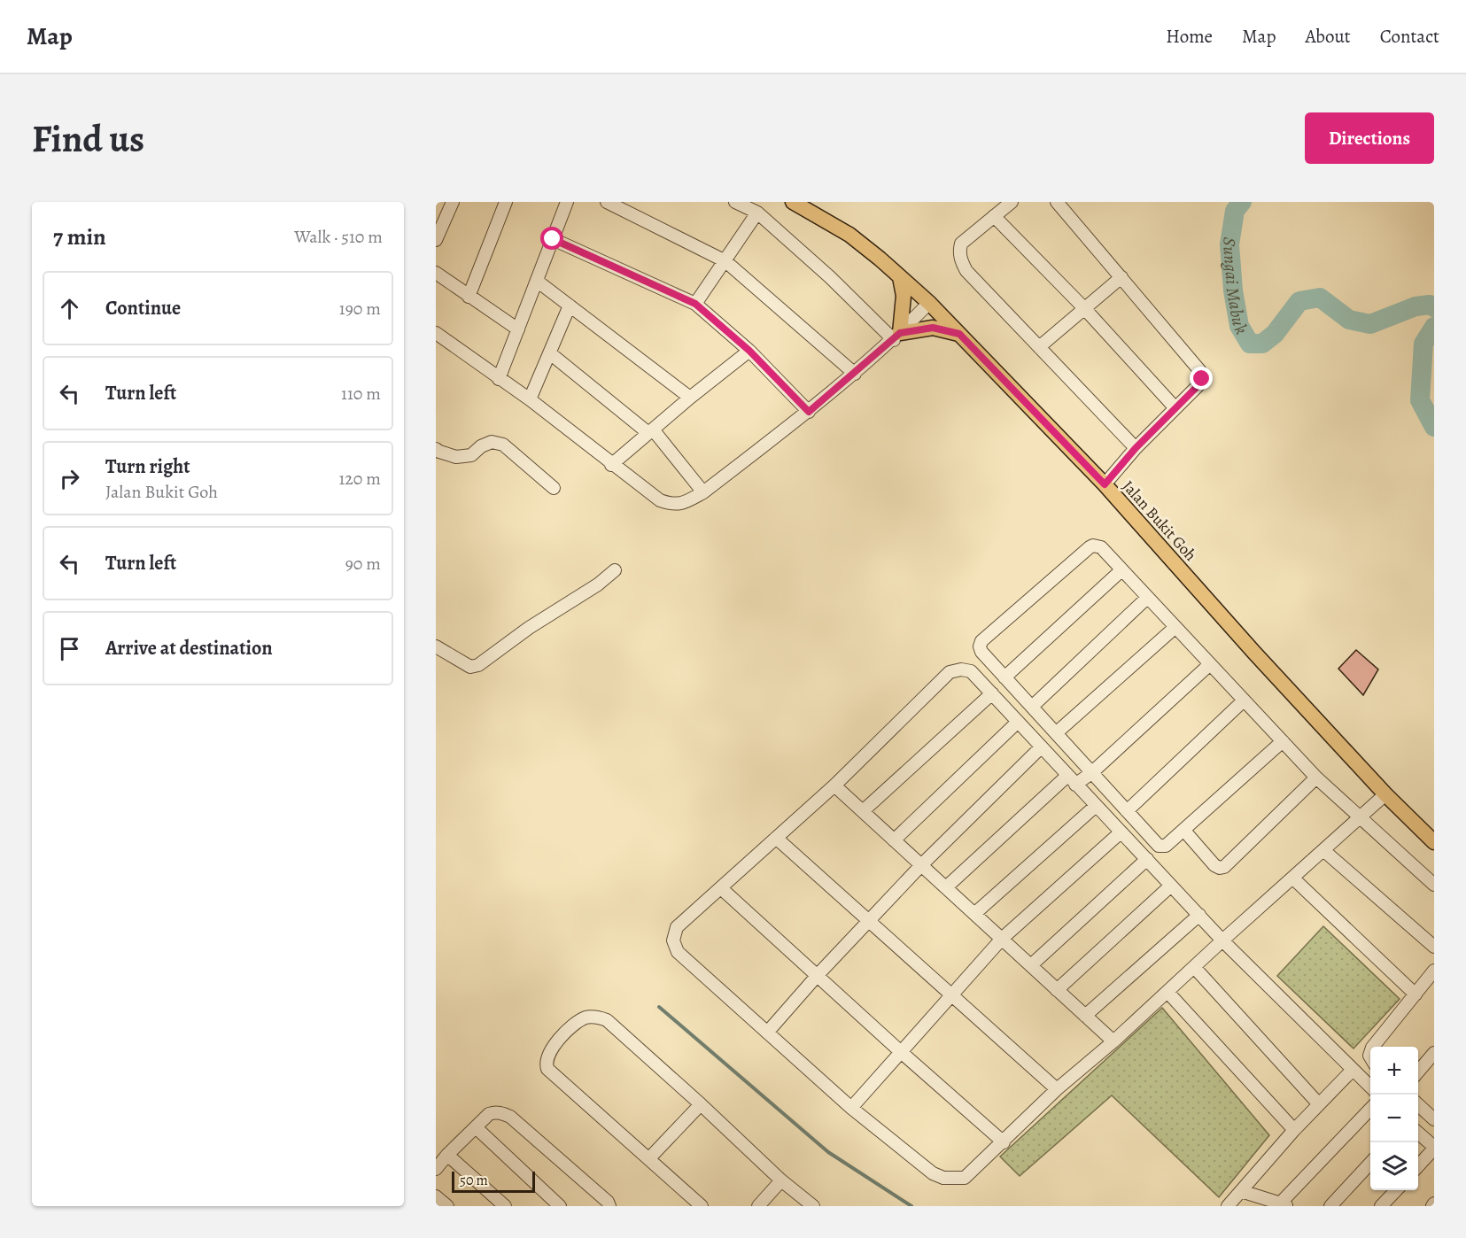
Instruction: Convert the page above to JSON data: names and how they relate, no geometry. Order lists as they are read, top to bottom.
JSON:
{
  "streets": {
    "main road": ["Jalan Bukit Goh"]
  },
  "water": ["Sungai Mabuk"],
  "scale_bar": "50 m",
  "page": {
    "header": "Map",
    "nav": [
      "Home",
      "Map",
      "About",
      "Contact"
    ],
    "buttons": "Directions",
    "title": "Find us",
    "heading": ["7 min", "Walk · 510 m"],
    "list": [
      ["Continue", "190 m"],
      ["Turn left", "110 m"],
      ["Turn right", "Jalan Bukit Goh", "120 m"],
      ["Turn left", "90 m"],
      "Arrive at destination"
    ],
    "map_buttons": ["+", "−"],
    "scale": "50 m"
  }
}
